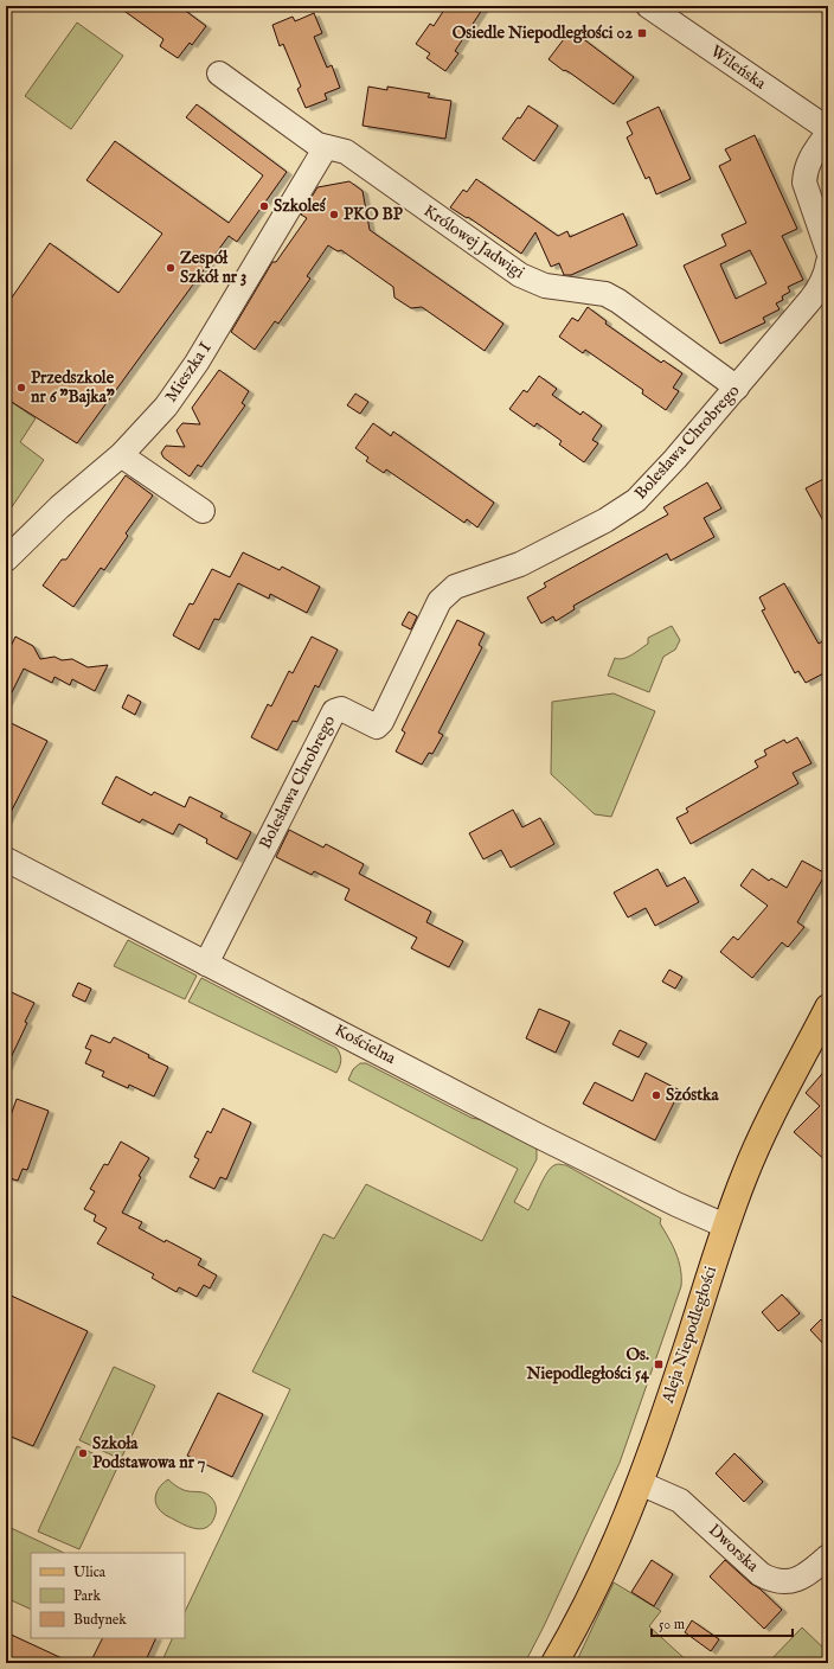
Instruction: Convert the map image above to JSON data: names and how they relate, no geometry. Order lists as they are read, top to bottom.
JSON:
{
  "streets": {
    "main road": ["Aleja Niepodległości"],
    "street": [
      "Wileńska",
      "Królowej Jadwigi",
      "Mieszka I",
      "Bolesława Chrobrego",
      "Kościelna",
      "Dworska"
    ]
  },
  "crossings": [
    ["Królowej Jadwigi", "Mieszka I"],
    ["Królowej Jadwigi", "Bolesława Chrobrego"],
    ["Bolesława Chrobrego", "Kościelna"],
    ["Kościelna", "Aleja Niepodległości"],
    ["Aleja Niepodległości", "Dworska"]
  ],
  "places": {
    "transit": ["Osiedle Niepodległości 02", "Os. Niepodległości 54"],
    "other": [
      "Szkoleś",
      "PKO BP",
      "Zespół Szkół nr 3",
      "Przedszkole nr 6 \"Bajka\"",
      "Szóstka",
      "Szkoła Podstawowa nr 7"
    ]
  },
  "legend": ["Ulica", "Park", "Budynek"],
  "scale_bar": "50 m"
}
